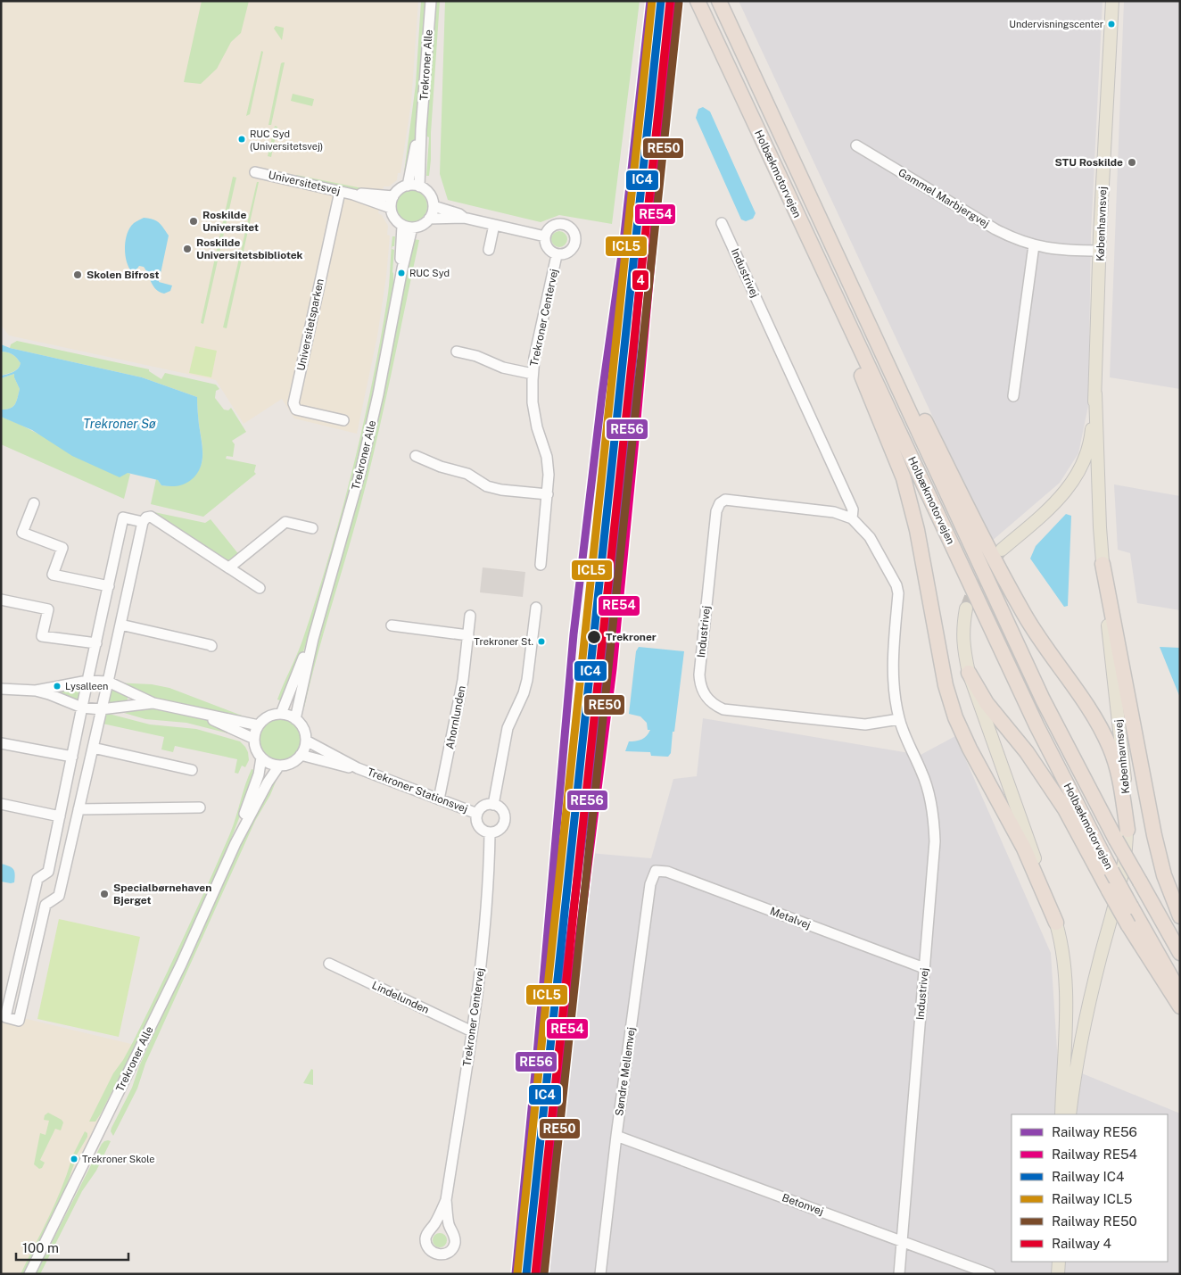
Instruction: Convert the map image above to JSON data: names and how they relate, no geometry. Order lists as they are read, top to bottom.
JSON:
{
  "streets": {
    "highway": ["Holbækmotorvejen"],
    "main road": ["Københavnsvej"],
    "street": [
      "Trekroner Alle",
      "Universitetsvej",
      "Gammel Marbjergvej",
      "Industrivej",
      "Trekroner Centervej",
      "Universitetsparken",
      "Ahornlunden",
      "Trekroner Stationsvej",
      "Metalvej",
      "Lindelunden",
      "Søndre Mellemvej",
      "Betonvej"
    ]
  },
  "crossings": [
    ["Trekroner Alle", "Universitetsvej"],
    ["Trekroner Alle", "Trekroner Stationsvej"],
    ["Universitetsvej", "Universitetsparken"],
    ["Gammel Marbjergvej", "Københavnsvej"],
    ["Industrivej", "Metalvej"],
    ["Industrivej", "Betonvej"],
    ["Trekroner Centervej", "Trekroner Stationsvej"],
    ["Trekroner Centervej", "Lindelunden"],
    ["Ahornlunden", "Trekroner Stationsvej"],
    ["Metalvej", "Søndre Mellemvej"],
    ["Søndre Mellemvej", "Betonvej"]
  ],
  "water": ["Trekroner Sø"],
  "places": [
    "Undervisningscenter",
    "RUC Syd (Universitetsvej)",
    "STU Roskilde",
    "Roskilde Universitet",
    "Roskilde Universitetsbibliotek",
    "RUC Syd",
    "Skolen Bifrost",
    "Trekroner",
    "Trekroner St.",
    "Lysalleen",
    "Specialbørnehaven Bjerget",
    "Trekroner Skole"
  ],
  "lines": [
    "rail line RE56",
    "rail line IC4",
    "rail line ICL5",
    "rail line RE54",
    "rail line 4",
    "rail line RE50"
  ],
  "legend": [
    "Railway RE56",
    "Railway RE54",
    "Railway IC4",
    "Railway ICL5",
    "Railway RE50",
    "Railway 4"
  ],
  "scale_bar": "100 m"
}
